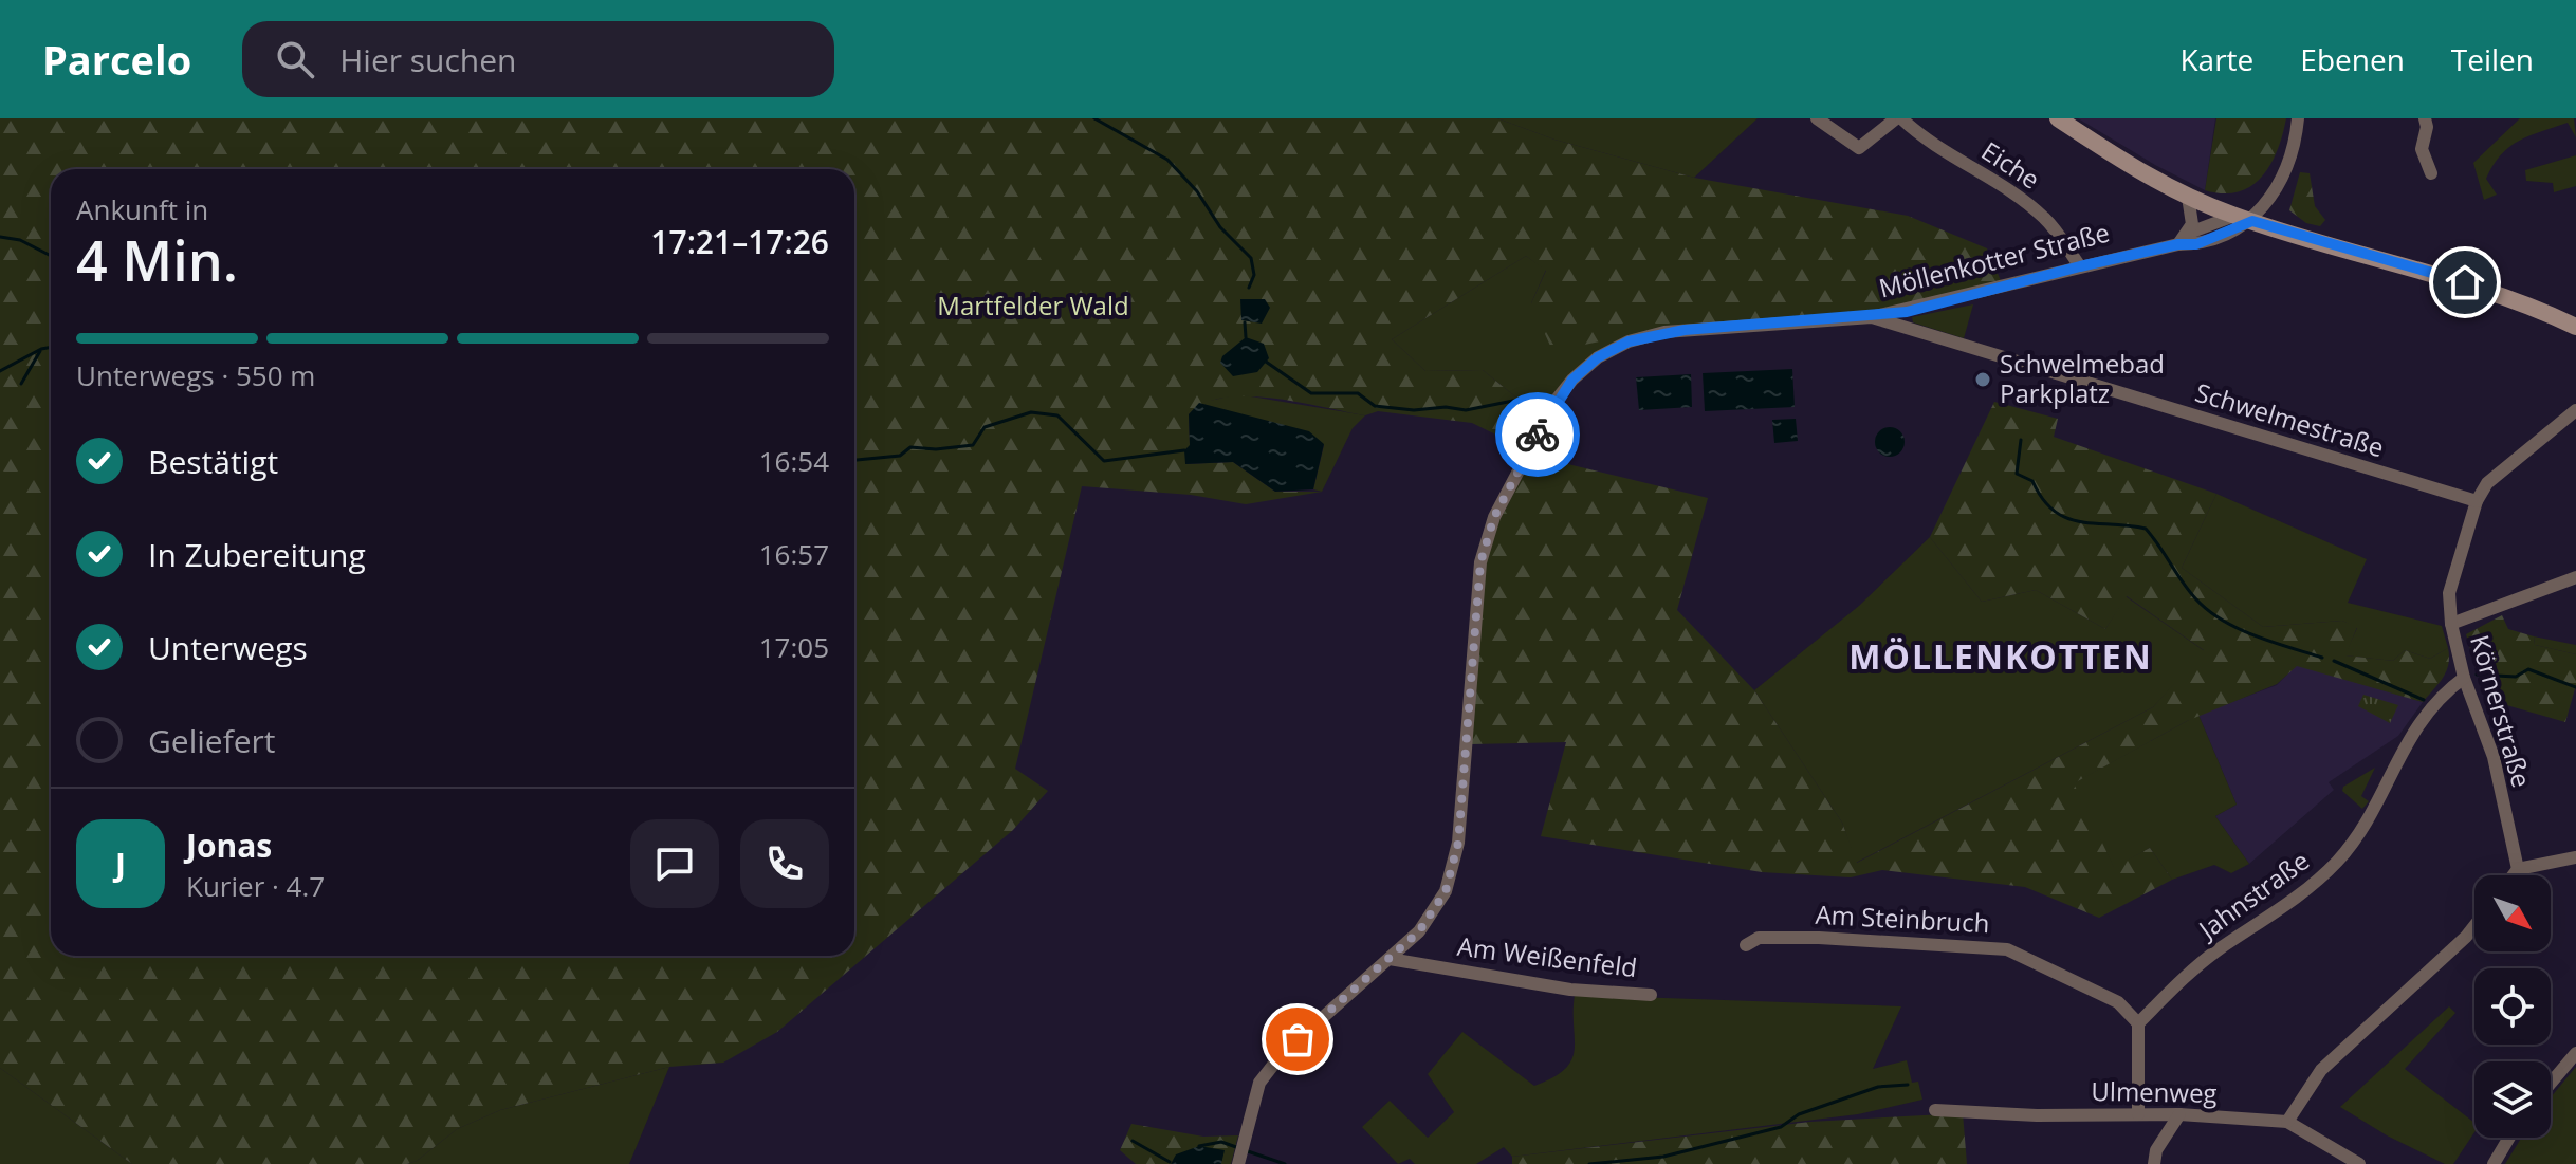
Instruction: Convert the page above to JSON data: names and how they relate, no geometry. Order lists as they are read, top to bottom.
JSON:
{
  "streets": {
    "street": [
      "Eiche",
      "Möllenkotter Straße",
      "Schwelmestraße",
      "Körnerstraße",
      "Jahnstraße",
      "Am Steinbruch",
      "Am Weißenfeld",
      "Ulmenweg"
    ]
  },
  "crossings": [
    ["Eiche", "Möllenkotter Straße"],
    ["Möllenkotter Straße", "Schwelmestraße"],
    ["Schwelmestraße", "Körnerstraße"],
    ["Schwelmestraße", "Am Weißenfeld"],
    ["Körnerstraße", "Jahnstraße"],
    ["Jahnstraße", "Am Steinbruch"]
  ],
  "districts": ["MÖLLENKOTTEN"],
  "parks": ["Martfelder Wald"],
  "places": ["Schwelmebad Parkplatz"],
  "north": "bottom right",
  "page": {
    "header": "Parcelo",
    "search": "Hier suchen",
    "nav": ["Karte", "Ebenen", "Teilen"],
    "heading": ["4 Min.", "Ankunft in", "17:21–17:26"],
    "panel": ["Jonas", "Kurier · 4.7"],
    "bar": "Unterwegs · 550 m",
    "list": [
      ["Bestätigt", "16:54"],
      ["In Zubereitung", "16:57"],
      ["Unterwegs", "17:05"],
      "Geliefert"
    ],
    "round": "J"
  }
}
